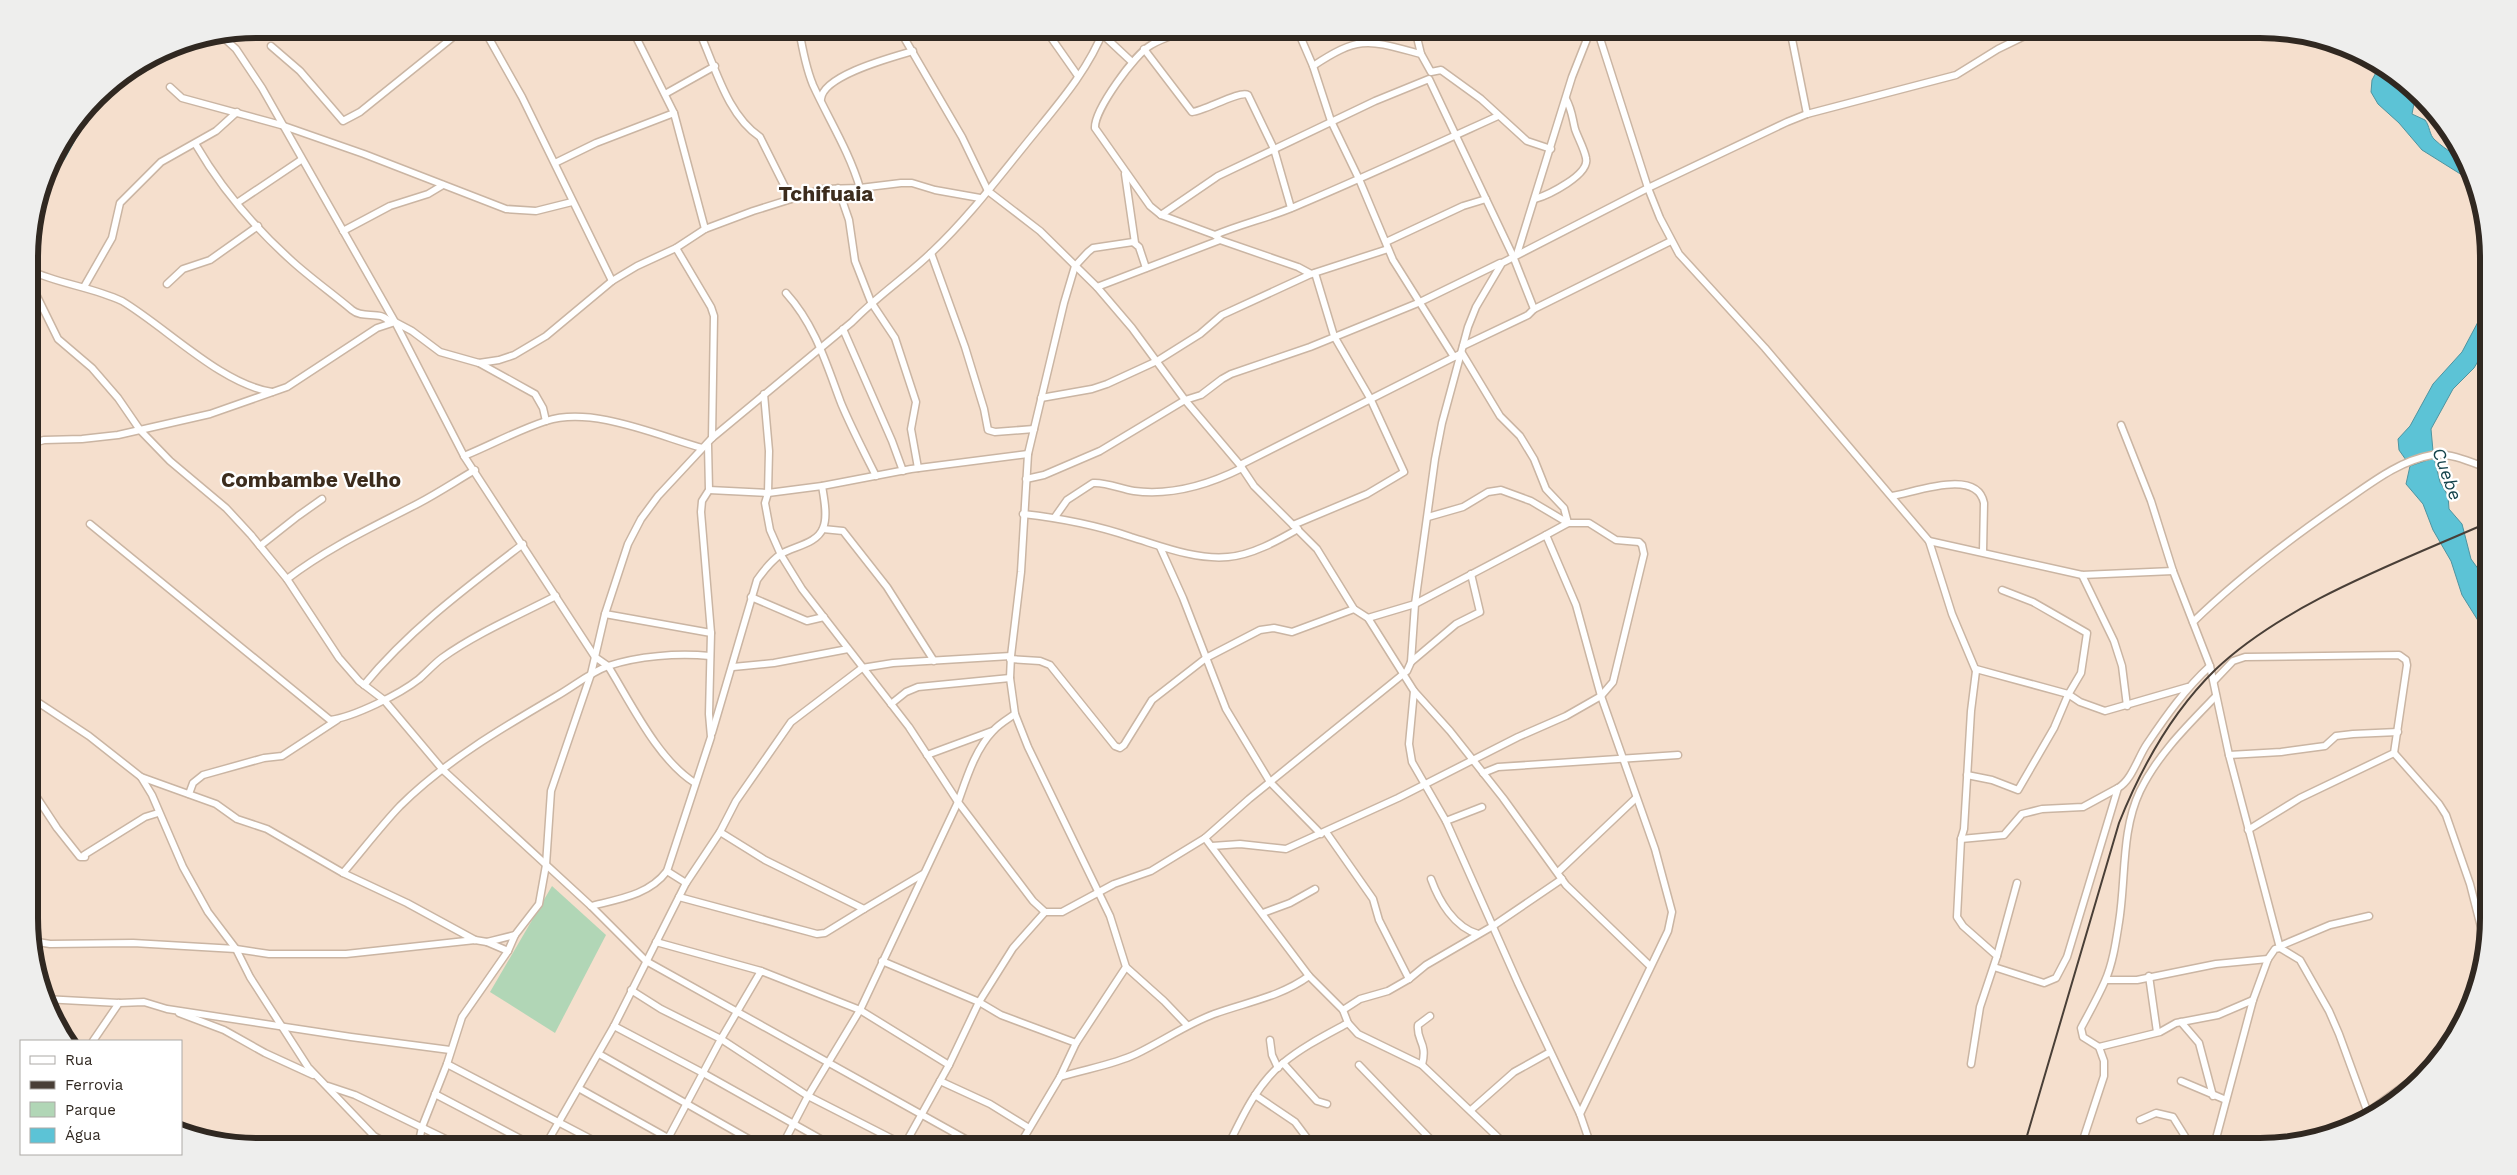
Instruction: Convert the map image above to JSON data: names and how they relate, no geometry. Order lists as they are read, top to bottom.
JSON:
{
  "districts": ["Tchifuaia", "Combambe Velho"],
  "water": ["Cuebe"],
  "legend": [
    "Rua",
    "Ferrovia",
    "Parque",
    "Água"
  ]
}
